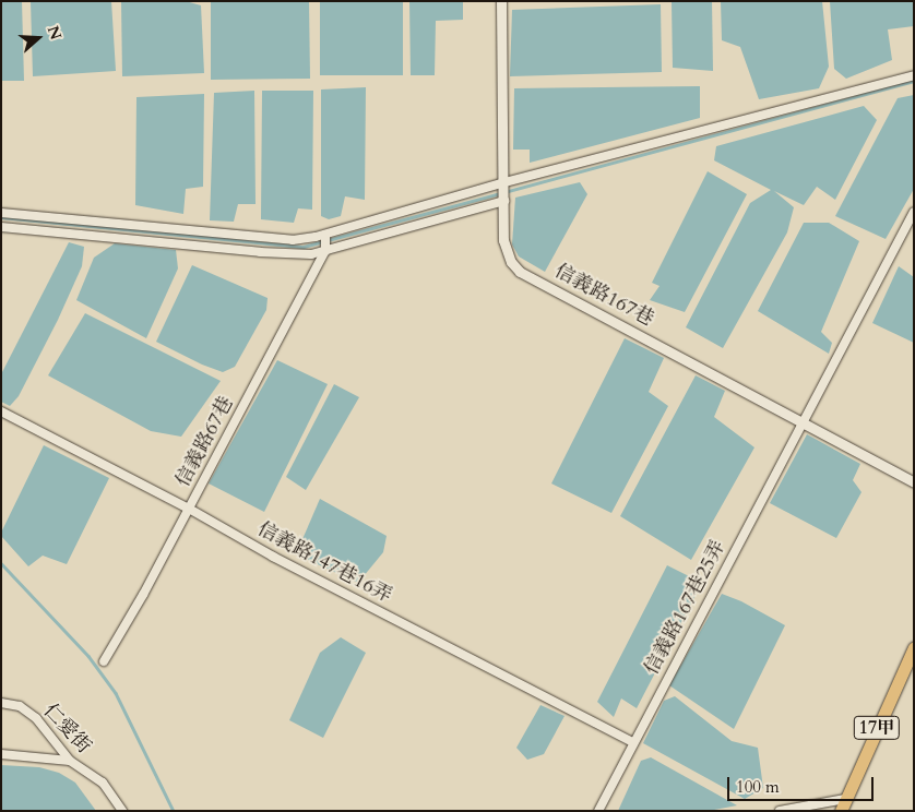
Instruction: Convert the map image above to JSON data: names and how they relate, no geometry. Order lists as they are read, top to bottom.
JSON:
{
  "streets": {
    "main road": ["17甲"],
    "street": [
      "信義路167巷",
      "信義路67巷",
      "信義路147巷16弄",
      "信義路167巷25弄",
      "仁愛街"
    ]
  },
  "crossings": [
    ["信義路167巷", "信義路167巷25弄"],
    ["信義路67巷", "信義路147巷16弄"],
    ["信義路147巷16弄", "信義路167巷25弄"]
  ],
  "scale_bar": "100 m",
  "north": "right"
}
